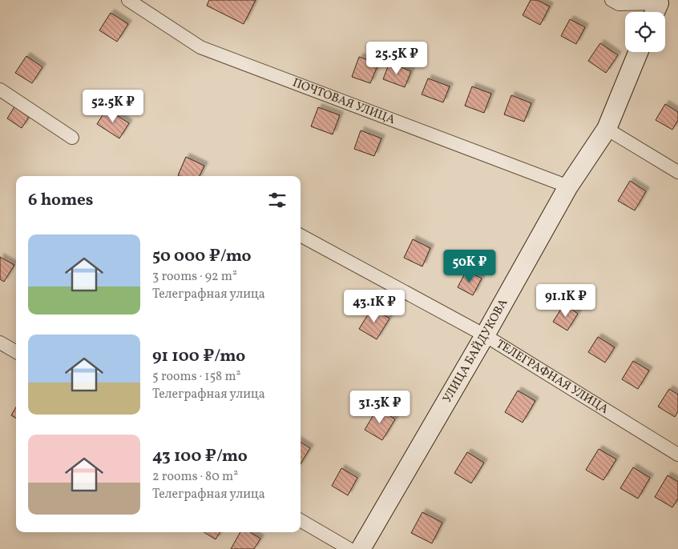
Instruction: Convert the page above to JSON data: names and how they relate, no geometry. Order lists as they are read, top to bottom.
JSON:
{
  "streets": {
    "street": ["ПОЧТОВАЯ УЛИЦА", "УЛИЦА БАЙДУКОВА", "ТЕЛЕГРАФНАЯ УЛИЦА"]
  },
  "crossings": [
    ["ПОЧТОВАЯ УЛИЦА", "УЛИЦА БАЙДУКОВА"],
    ["УЛИЦА БАЙДУКОВА", "ТЕЛЕГРАФНАЯ УЛИЦА"]
  ],
  "page": {
    "price": [
      "25.5K ₽",
      "52.5K ₽",
      "50K ₽",
      "91.1K ₽",
      "43.1K ₽",
      "31.3K ₽"
    ],
    "heading": "6 homes",
    "list": [
      {
        "name": "50 000 ₽/mo",
        "note": "3 rooms · 92 m² · Телеграфная улица"
      },
      {
        "name": "91 100 ₽/mo",
        "note": "5 rooms · 158 m² · Телеграфная улица"
      },
      {
        "name": "43 100 ₽/mo",
        "note": "2 rooms · 80 m² · Телеграфная улица"
      }
    ]
  }
}
